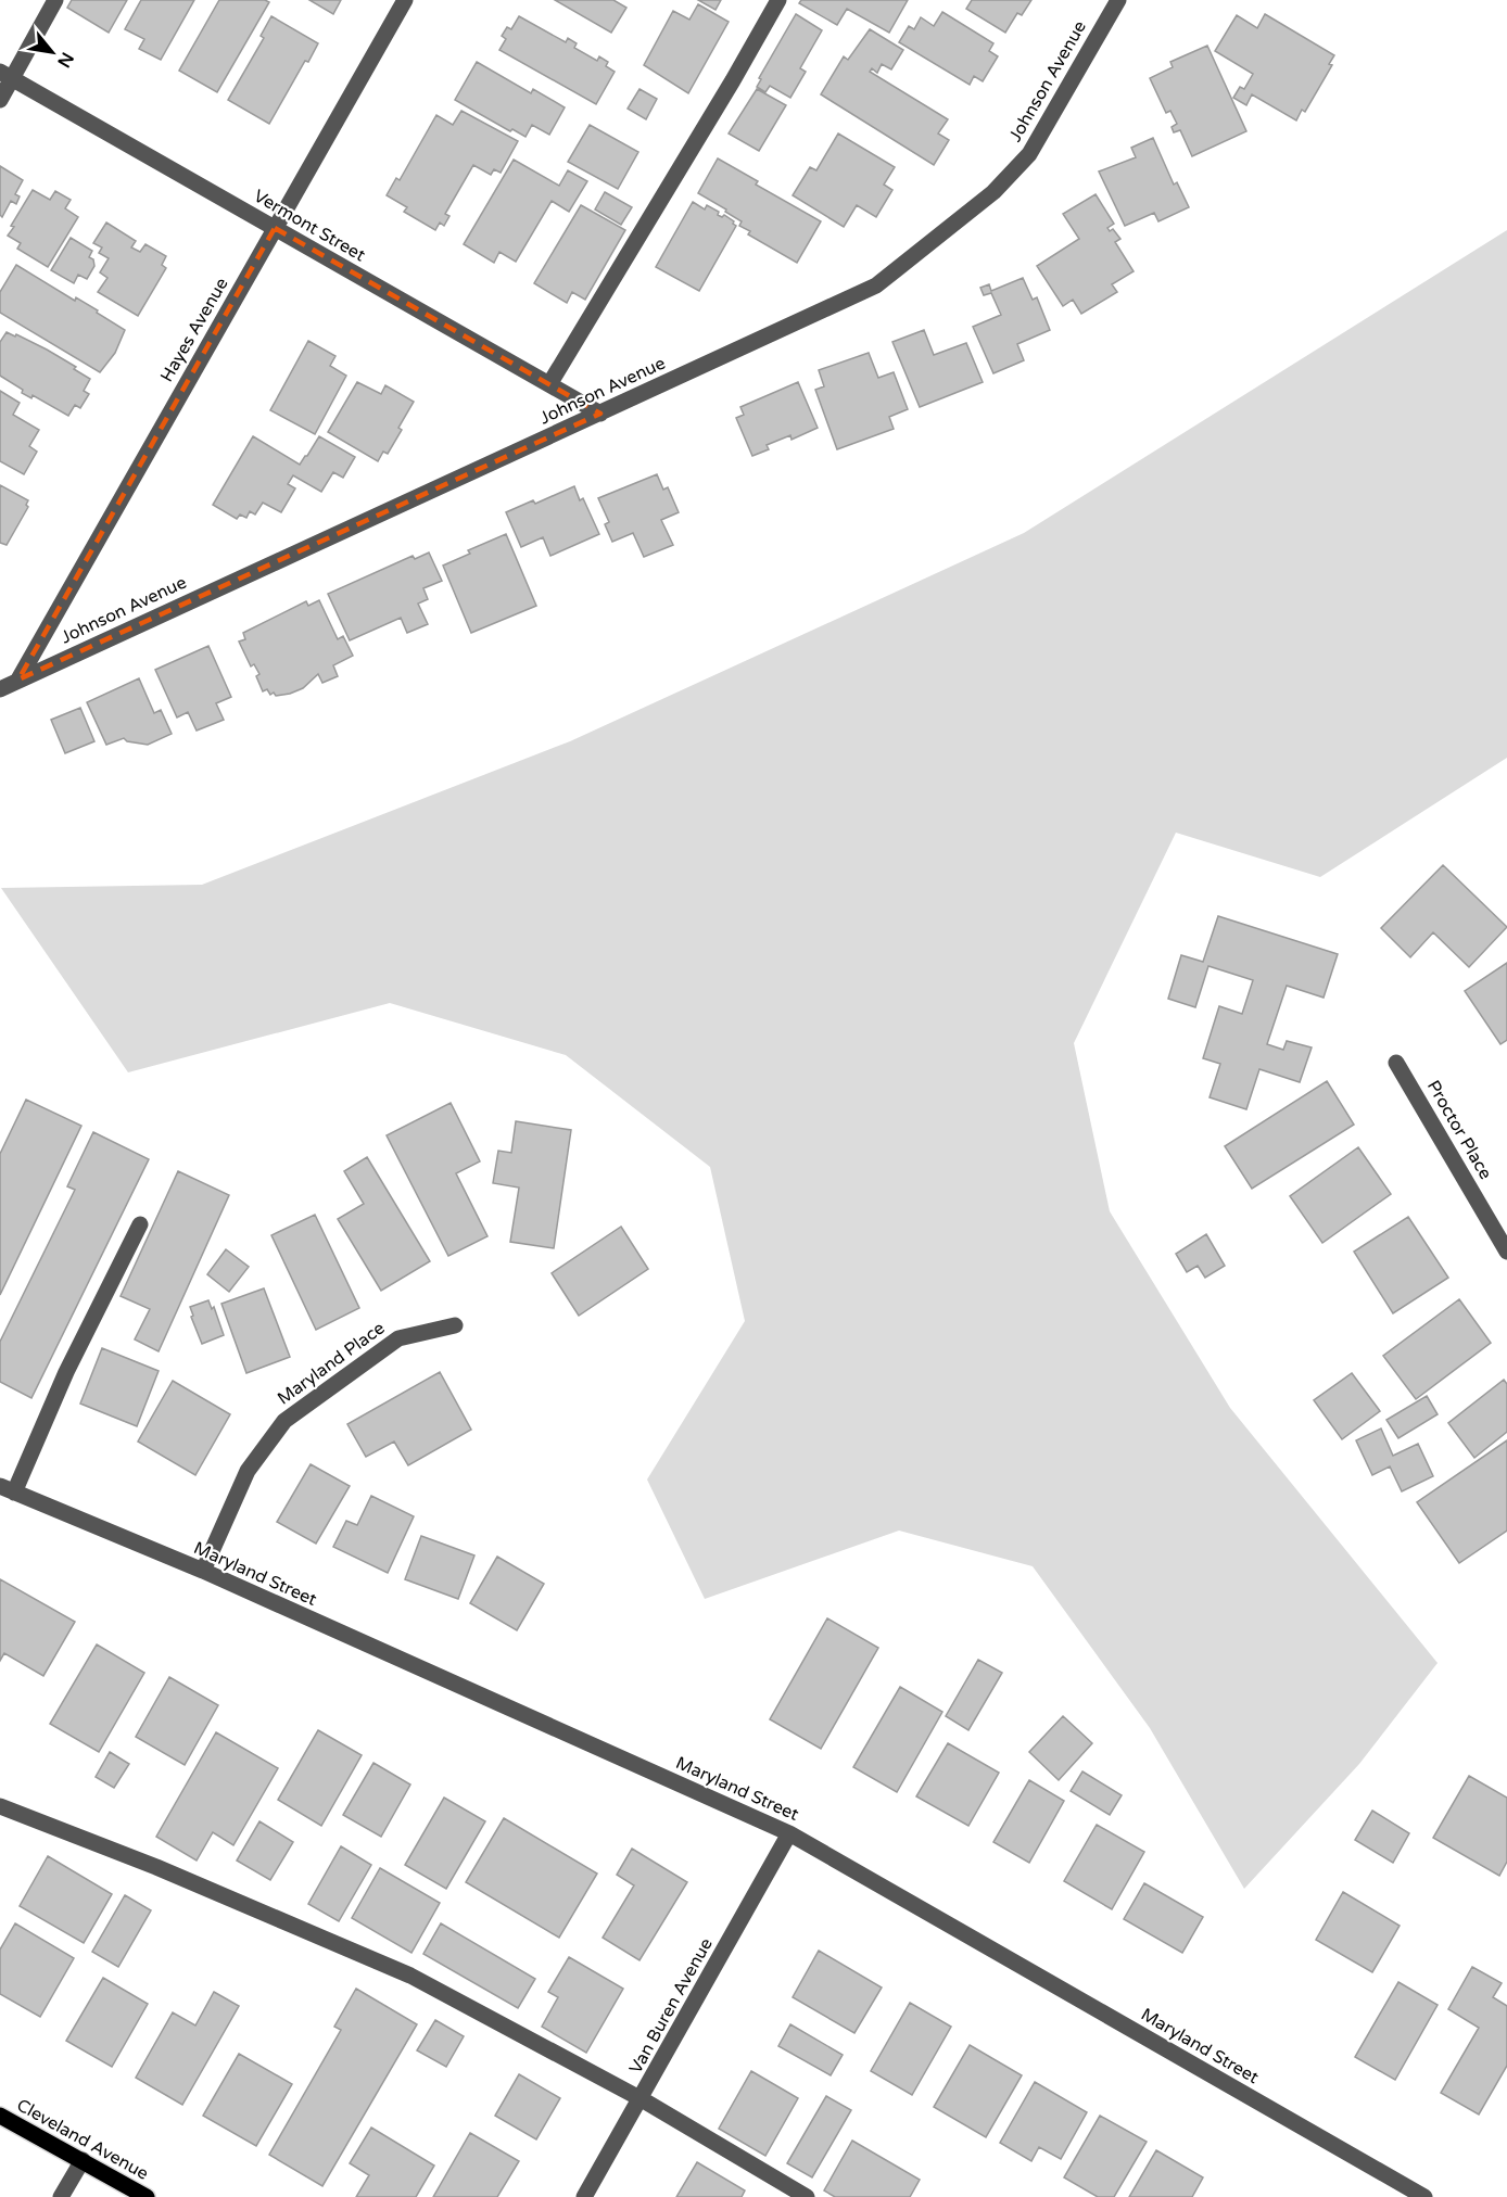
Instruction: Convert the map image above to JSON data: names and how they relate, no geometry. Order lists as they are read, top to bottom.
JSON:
{
  "streets": {
    "main road": ["Cleveland Avenue"],
    "street": [
      "Johnson Avenue",
      "Vermont Street",
      "Hayes Avenue",
      "Proctor Place",
      "Maryland Place",
      "Maryland Street",
      "Van Buren Avenue"
    ]
  },
  "crossings": [
    ["Johnson Avenue", "Vermont Street"],
    ["Johnson Avenue", "Hayes Avenue"],
    ["Vermont Street", "Hayes Avenue"],
    ["Maryland Place", "Maryland Street"],
    ["Maryland Street", "Van Buren Avenue"]
  ],
  "north": "bottom right"
}
